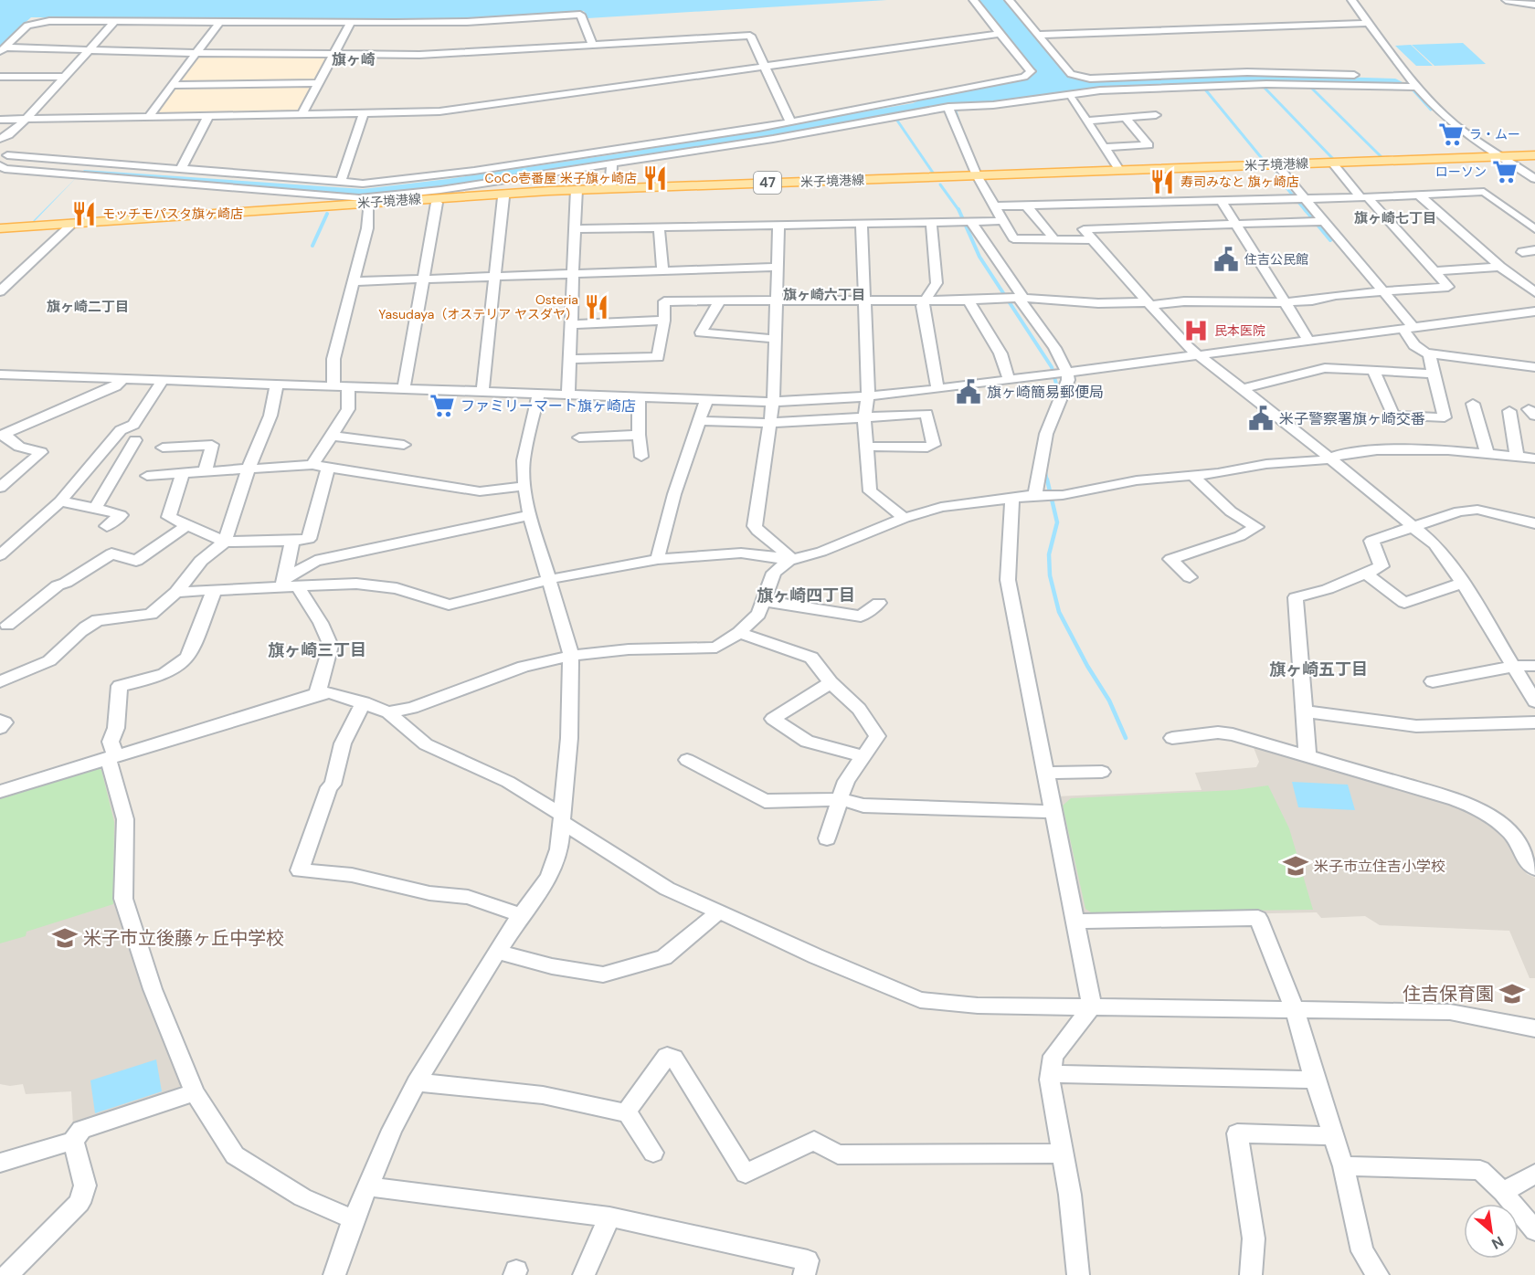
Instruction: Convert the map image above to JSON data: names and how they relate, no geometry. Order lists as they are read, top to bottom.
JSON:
{
  "streets": {
    "main road": ["米子境港線", "47"]
  },
  "districts": [
    "旗ヶ崎",
    "旗ヶ崎七丁目",
    "旗ヶ崎六丁目",
    "旗ヶ崎二丁目",
    "旗ヶ崎四丁目",
    "旗ヶ崎三丁目",
    "旗ヶ崎五丁目"
  ],
  "places": {
    "supermarket": ["ラ・ムー", "ローソン", "ファミリーマート旗ヶ崎店"],
    "restaurant": [
      "CoCo壱番屋 米子旗ヶ崎店",
      "寿司みなと 旗ヶ崎店",
      "モッチモパスタ旗ヶ崎店",
      "Osteria Yasudaya（オステリア ヤスダヤ）"
    ],
    "public building": ["住吉公民館", "旗ヶ崎簡易郵便局", "米子警察署旗ヶ崎交番"],
    "hospital": ["民本医院"],
    "school or university": ["米子市立住吉小学校", "米子市立後藤ヶ丘中学校", "住吉保育園"]
  },
  "north": "bottom right"
}
